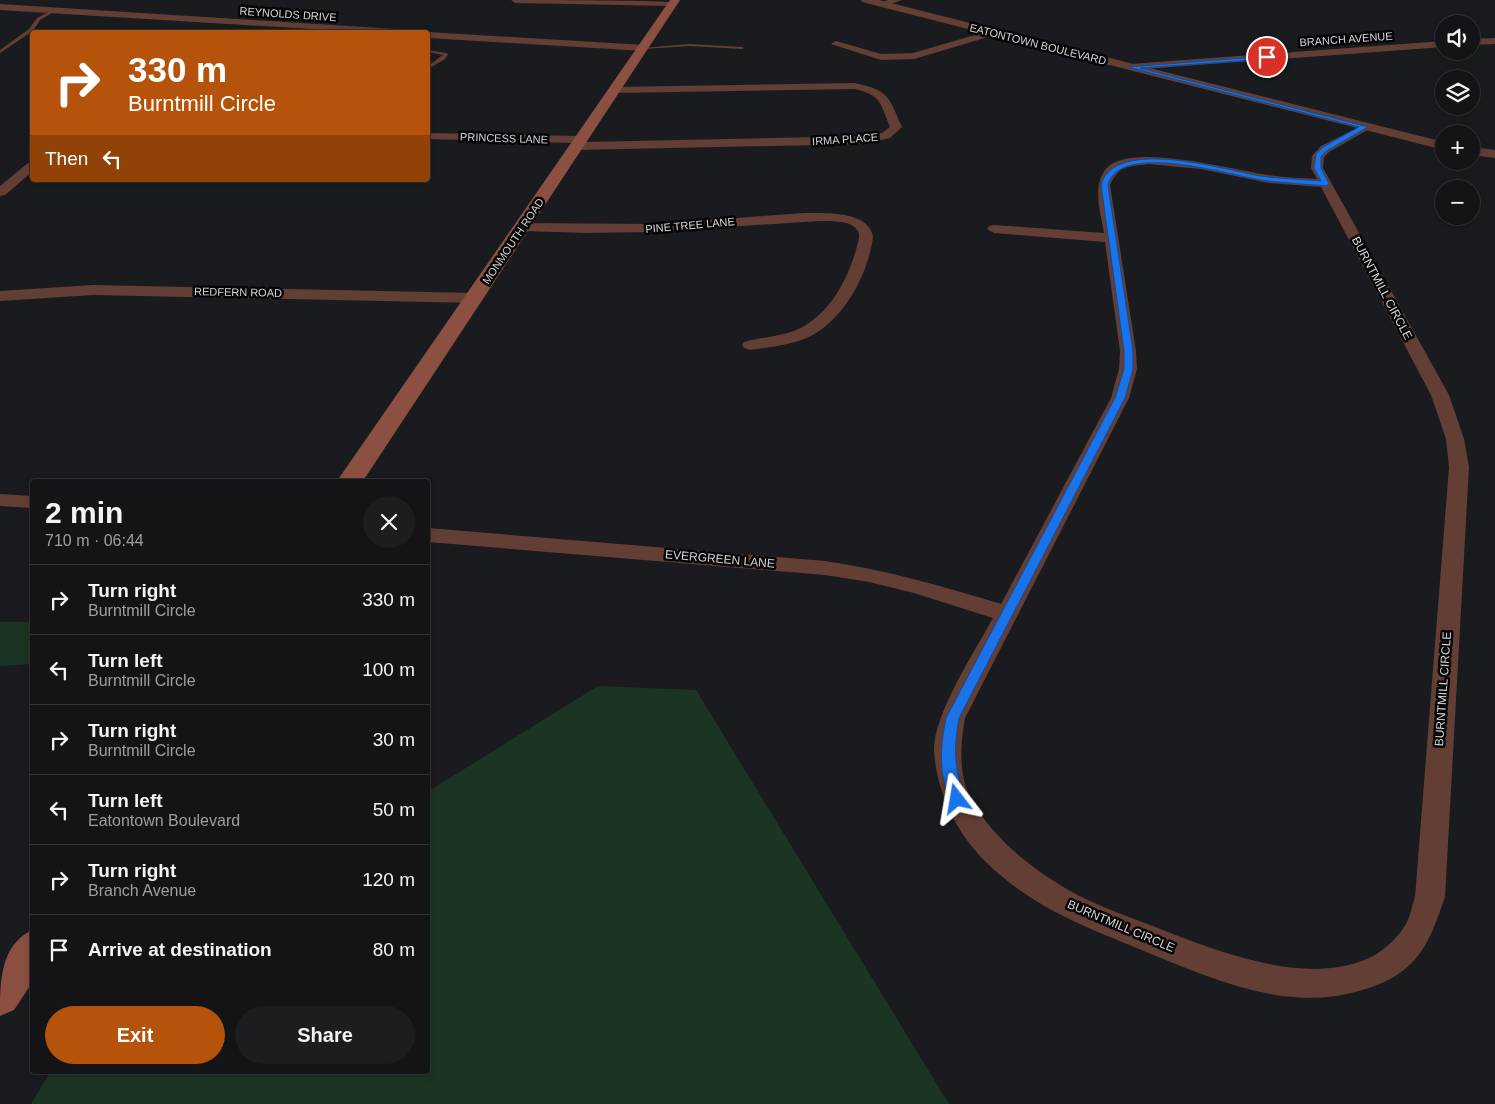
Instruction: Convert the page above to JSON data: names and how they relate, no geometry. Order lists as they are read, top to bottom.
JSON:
{
  "streets": {
    "main road": ["MONMOUTH ROAD"],
    "street": [
      "REYNOLDS DRIVE",
      "BRANCH AVENUE",
      "EATONTOWN BOULEVARD",
      "PRINCESS LANE",
      "IRMA PLACE",
      "PINE TREE LANE",
      "BURNTMILL CIRCLE",
      "REDFERN ROAD",
      "EVERGREEN LANE"
    ]
  },
  "crossings": [
    ["BRANCH AVENUE", "EATONTOWN BOULEVARD"],
    ["EATONTOWN BOULEVARD", "BURNTMILL CIRCLE"],
    ["PRINCESS LANE", "IRMA PLACE"],
    ["PRINCESS LANE", "MONMOUTH ROAD"],
    ["IRMA PLACE", "MONMOUTH ROAD"],
    ["PINE TREE LANE", "MONMOUTH ROAD"],
    ["MONMOUTH ROAD", "REDFERN ROAD"],
    ["BURNTMILL CIRCLE", "EVERGREEN LANE"]
  ],
  "page": {
    "map_buttons": ["+", "−"],
    "turn": ["330 m", "Burntmill Circle"],
    "then": "Then",
    "heading": ["2 min", "710 m · 06:44"],
    "list": [
      {
        "name": "Turn right",
        "note": "Burntmill Circle",
        "value": "330 m"
      },
      {
        "name": "Turn left",
        "note": "Burntmill Circle",
        "value": "100 m"
      },
      {
        "name": "Turn right",
        "note": "Burntmill Circle",
        "value": "30 m"
      },
      {
        "name": "Turn left",
        "note": "Eatontown Boulevard",
        "value": "50 m"
      },
      {
        "name": "Turn right",
        "note": "Branch Avenue",
        "value": "120 m"
      },
      {
        "name": "Arrive at destination",
        "value": "80 m"
      }
    ],
    "buttons": ["Exit", "Share"]
  }
}
